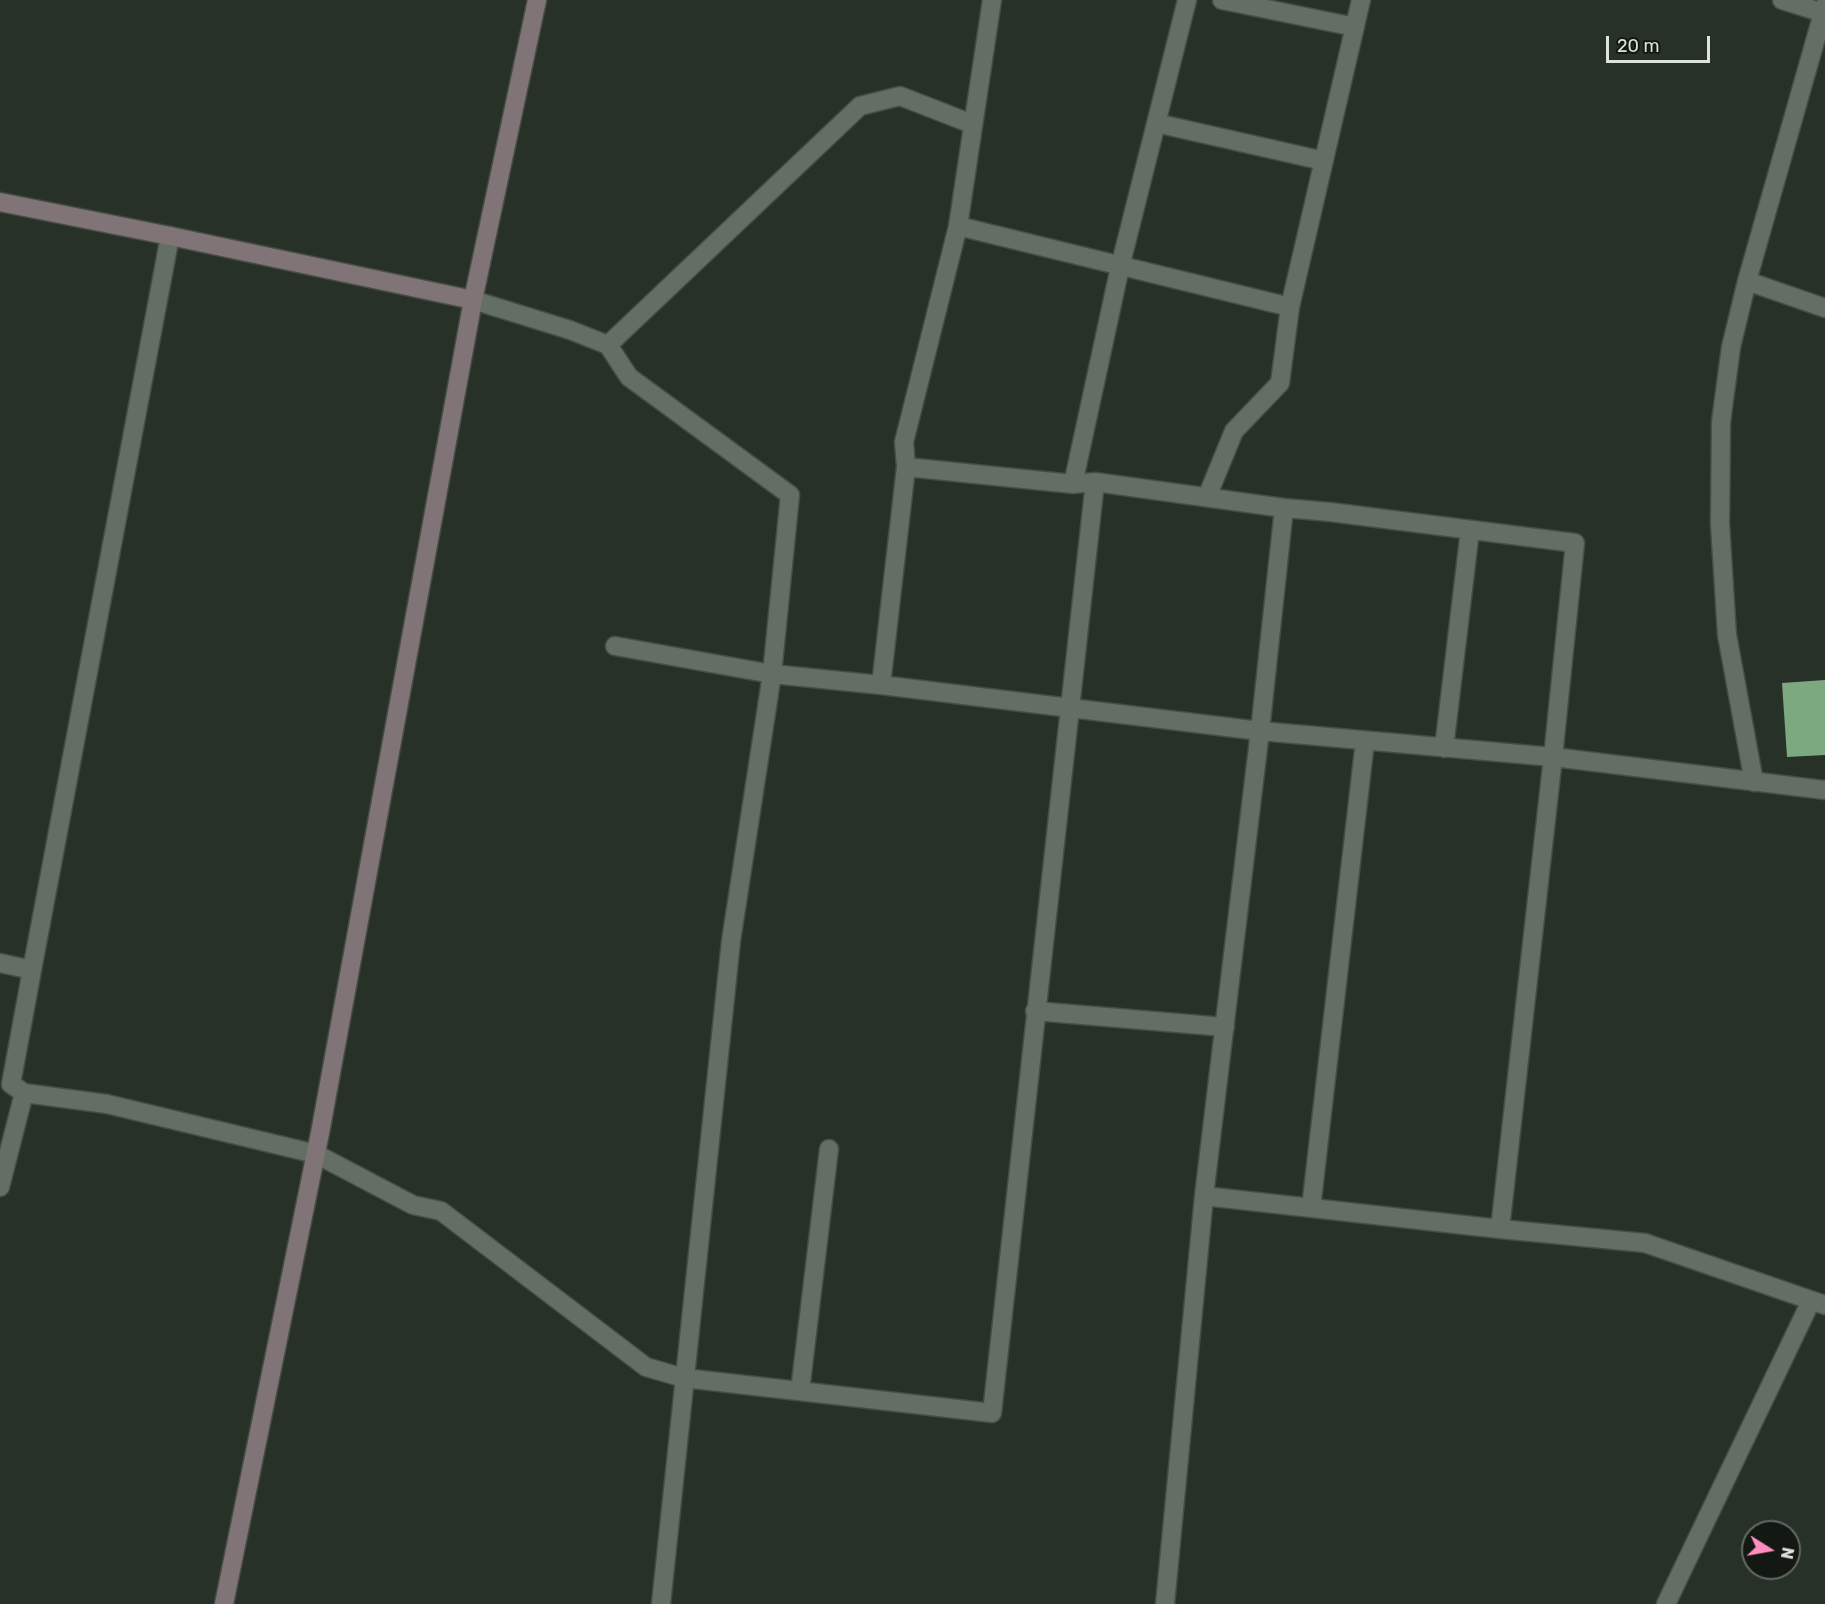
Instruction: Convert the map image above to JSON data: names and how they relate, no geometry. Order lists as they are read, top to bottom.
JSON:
{
  "scale_bar": "20 m",
  "north": "right"
}
